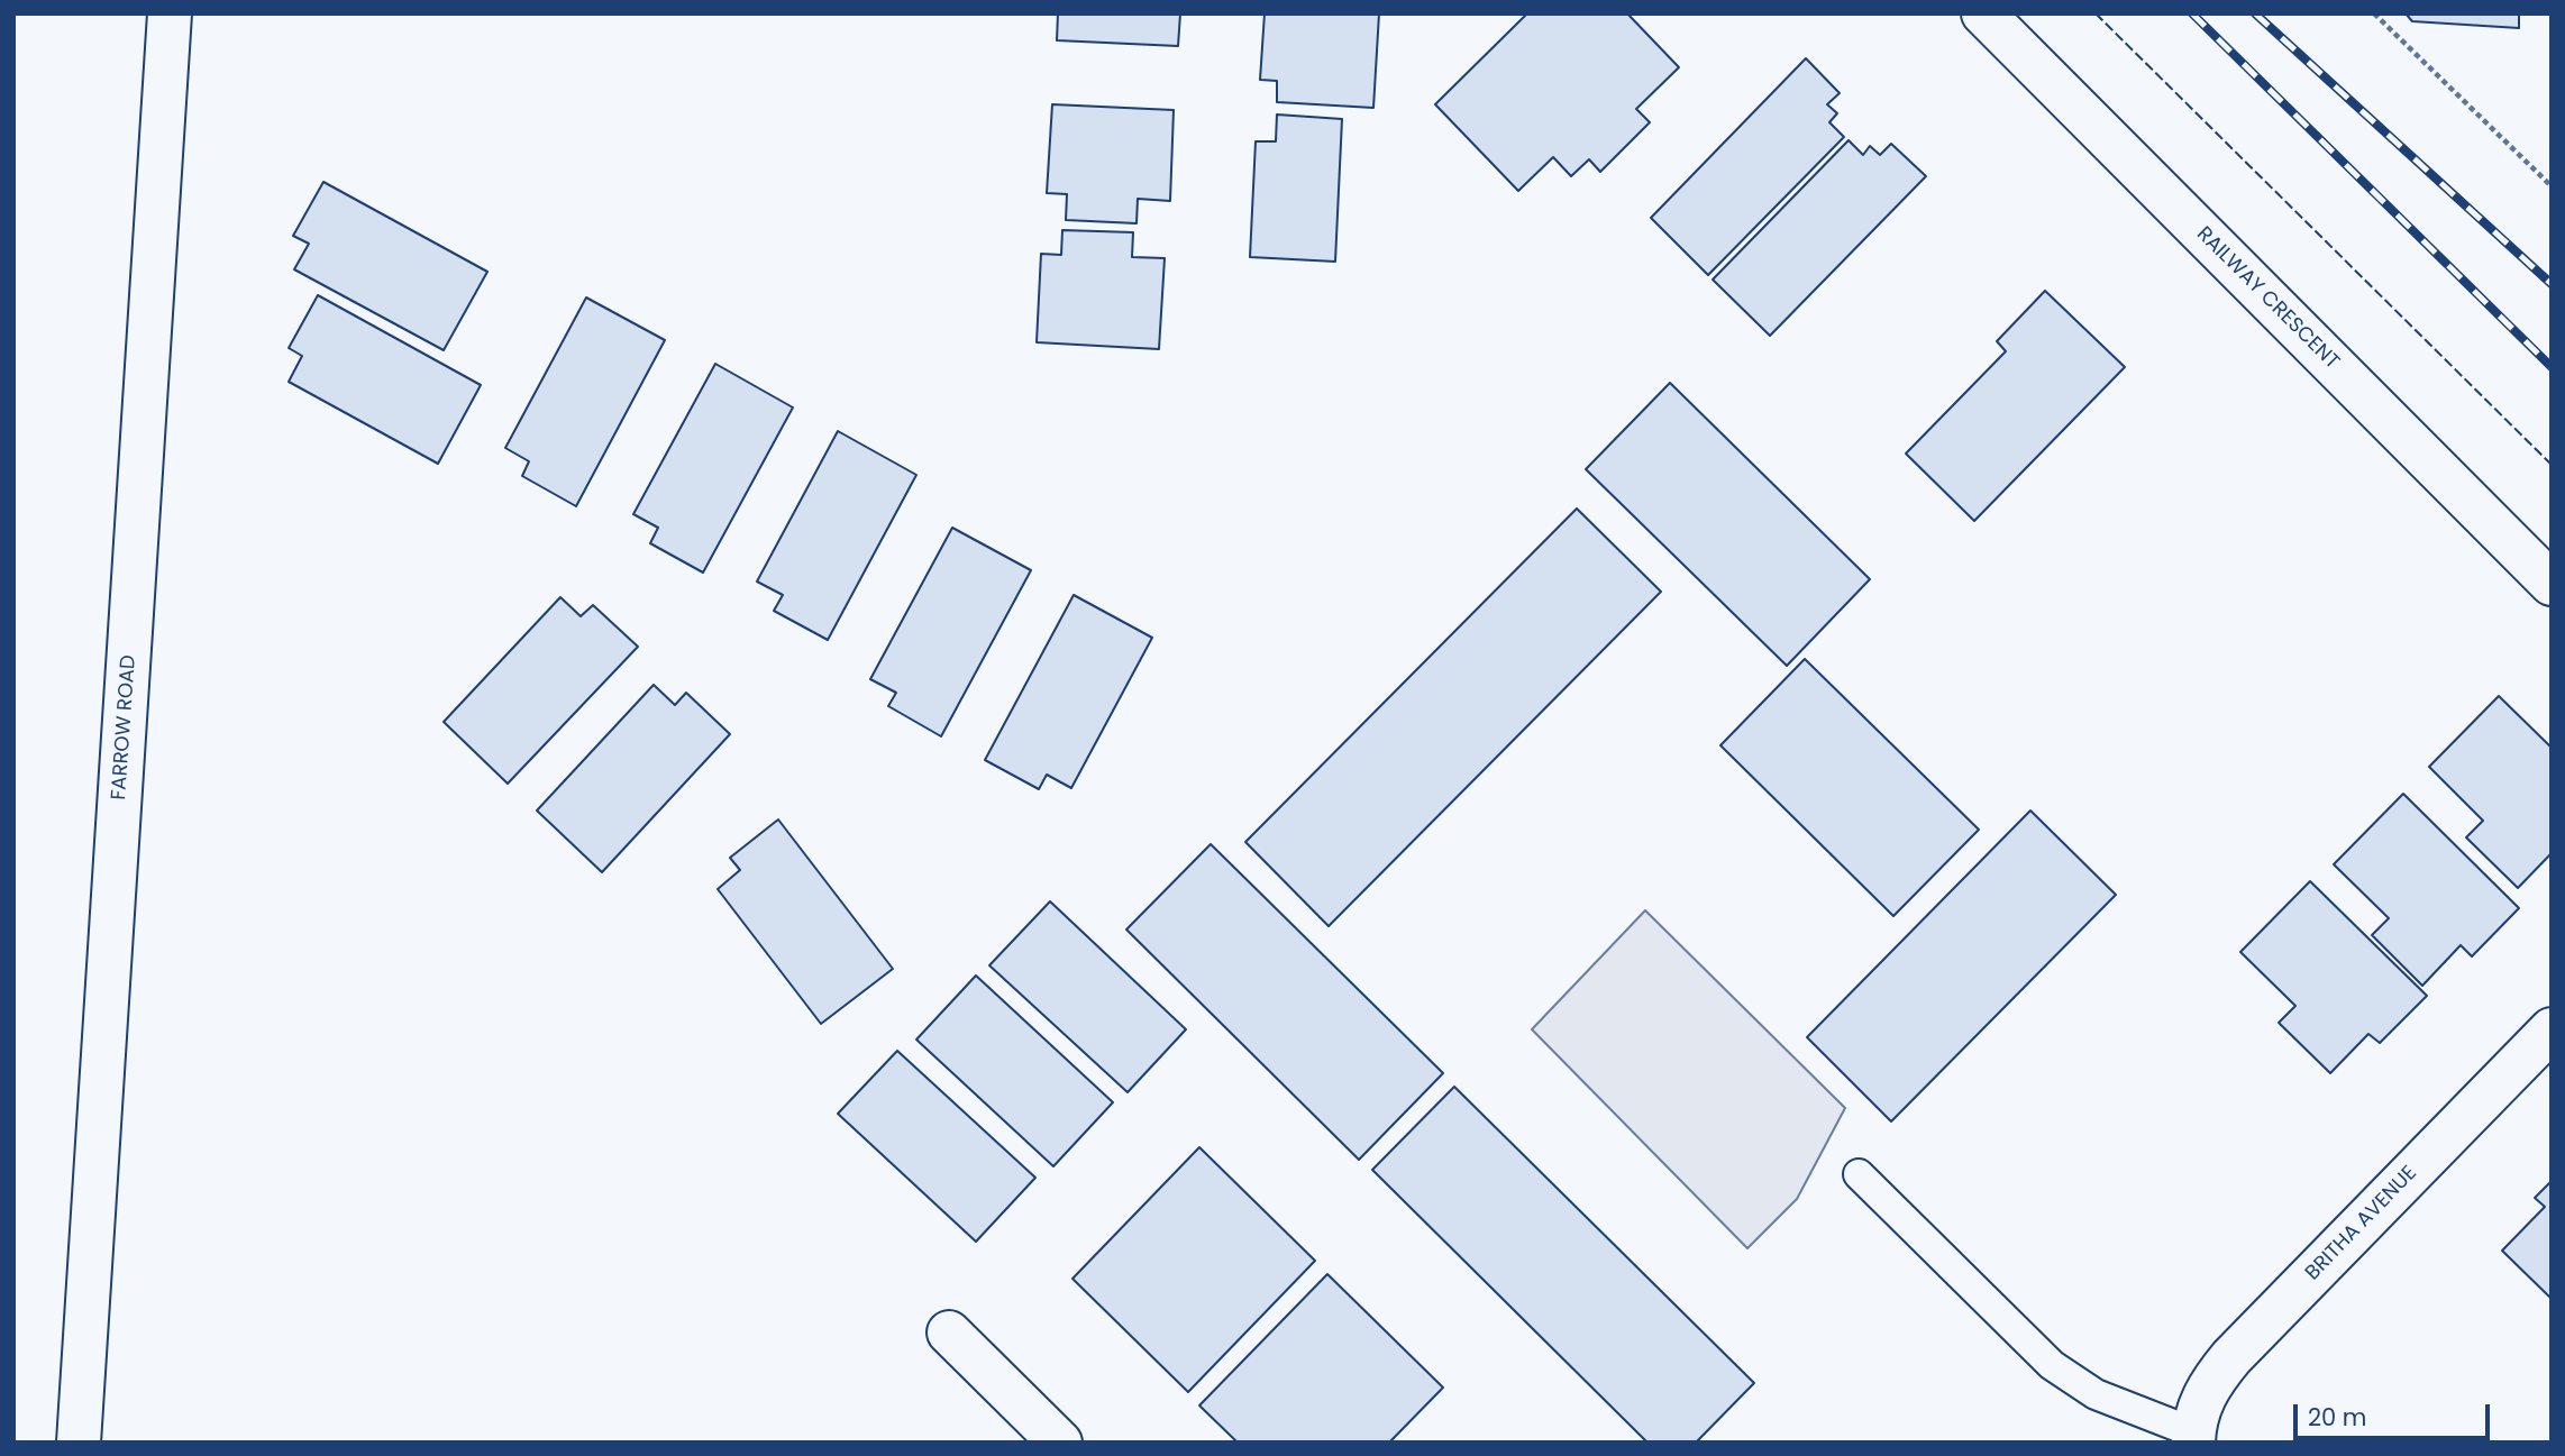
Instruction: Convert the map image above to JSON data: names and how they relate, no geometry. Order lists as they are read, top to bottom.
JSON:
{
  "streets": {
    "street": ["RAILWAY CRESCENT", "FARROW ROAD", "BRITHA AVENUE"]
  },
  "scale_bar": "20 m"
}
